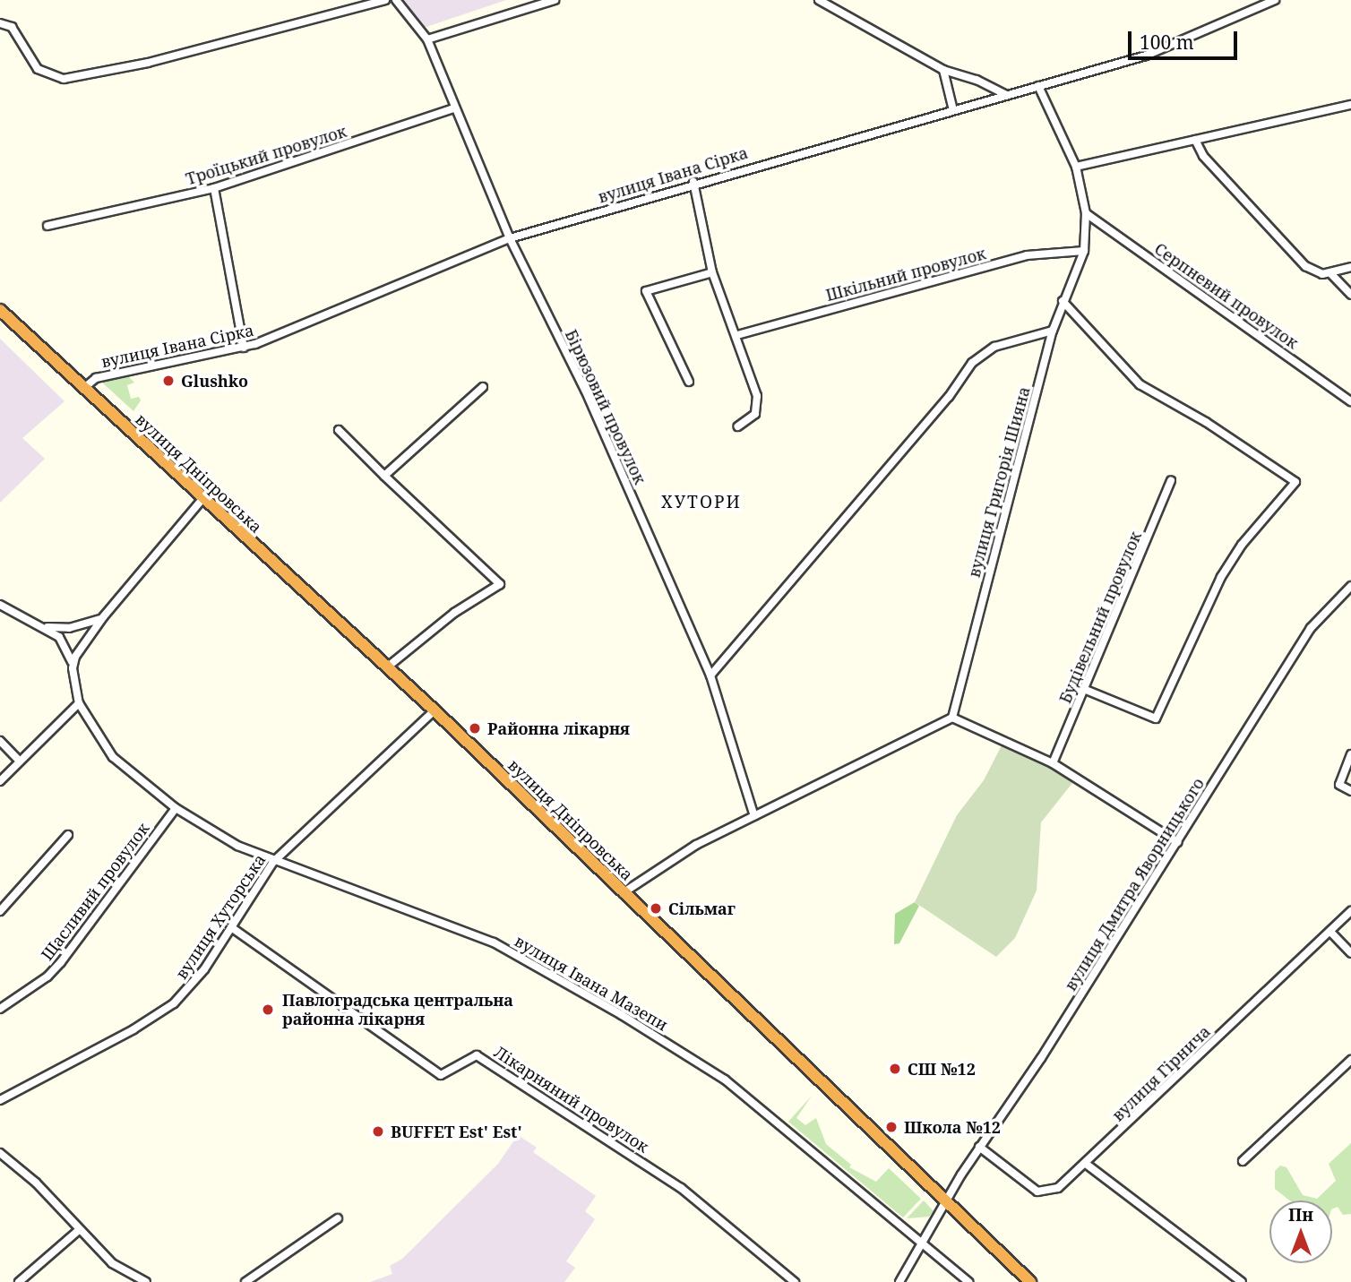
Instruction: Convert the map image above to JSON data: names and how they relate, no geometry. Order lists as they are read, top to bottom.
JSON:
{
  "streets": {
    "highway": ["вулиця Дніпровська"],
    "street": [
      "Троїцький провулок",
      "вулиця Івана Сірка",
      "Шкільний провулок",
      "Серпневий провулок",
      "Бірюзовий провулок",
      "вулиця Григорія Шияна",
      "Будівельний провулок",
      "вулиця Дмитра Яворницького",
      "Щасливий провулок",
      "вулиця Хуторська",
      "вулиця Івана Мазепи",
      "вулиця Гірнича",
      "Лікарняний провулок"
    ]
  },
  "crossings": [
    ["Троїцький провулок", "Бірюзовий провулок"],
    ["вулиця Івана Сірка", "Бірюзовий провулок"],
    ["вулиця Івана Сірка", "вулиця Дніпровська"],
    ["вулиця Івана Сірка", "вулиця Григорія Шияна"],
    ["Шкільний провулок", "вулиця Григорія Шияна"],
    ["Серпневий провулок", "вулиця Григорія Шияна"],
    ["вулиця Дніпровська", "вулиця Дмитра Яворницького"],
    ["вулиця Дніпровська", "вулиця Хуторська"],
    ["вулиця Дмитра Яворницького", "вулиця Івана Мазепи"],
    ["вулиця Дмитра Яворницького", "вулиця Гірнича"],
    ["Щасливий провулок", "вулиця Івана Мазепи"],
    ["вулиця Хуторська", "вулиця Івана Мазепи"],
    ["вулиця Хуторська", "Лікарняний провулок"]
  ],
  "districts": ["ХУТОРИ"],
  "places": [
    "Glushko",
    "Районна лікарня",
    "Сільмаг",
    "Павлоградська центральна районна лікарня",
    "СШ №12",
    "Школа №12",
    "BUFFET Est' Est'"
  ],
  "scale_bar": "100 m",
  "north": "top"
}
